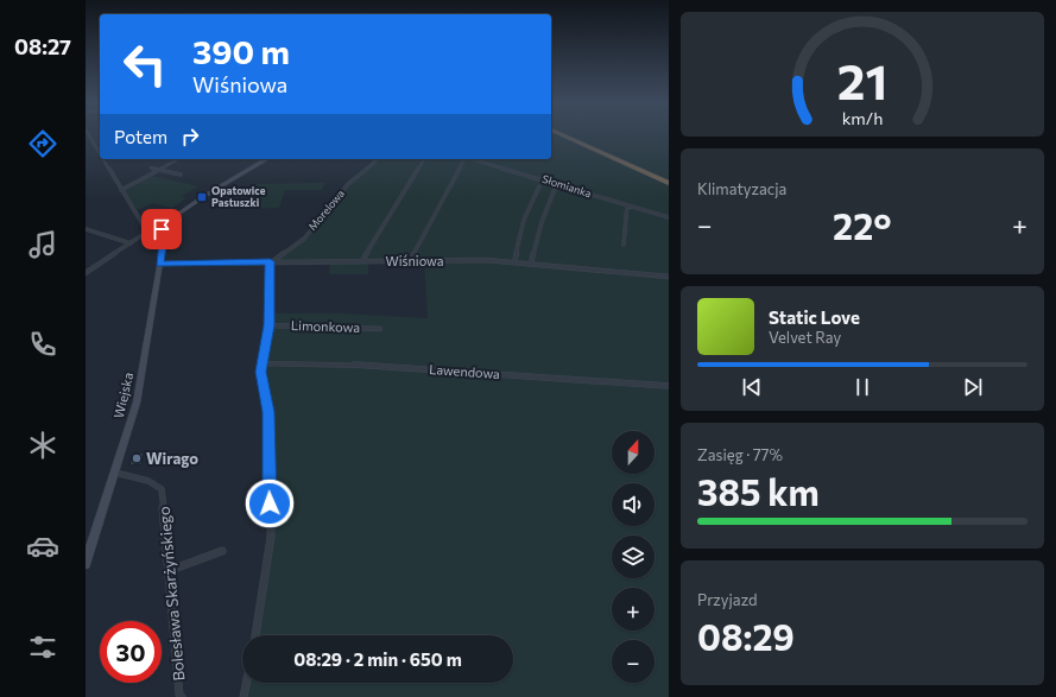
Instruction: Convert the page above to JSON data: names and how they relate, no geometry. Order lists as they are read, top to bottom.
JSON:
{
  "streets": {
    "street": [
      "Słomianka",
      "Morelowa",
      "Wiśniowa",
      "Limonkowa",
      "Lawendowa",
      "Wiejska",
      "Bolesława Skarżyńskiego"
    ]
  },
  "crossings": [
    ["Morelowa", "Wiśniowa"],
    ["Wiśniowa", "Wiejska"],
    ["Wiejska", "Bolesława Skarżyńskiego"]
  ],
  "places": {
    "transit": ["Opatowice Pastuszki"],
    "other": ["Wirago"]
  },
  "north": "top",
  "page": {
    "tabs": "08:27",
    "turn": ["390 m", "Wiśniowa"],
    "then": "Potem",
    "tile": [
      "Klimatyzacja",
      ["Zasięg · 77%", "385 km"],
      ["Przyjazd", "08:29"]
    ],
    "heat": ["−", "22°", "+"],
    "song": ["Static Love", "Velvet Ray"],
    "map_buttons": ["+", "−"],
    "limit": "30",
    "trip": "08:29 · 2 min · 650 m",
    "gauge": ["21", "km/h"]
  }
}
